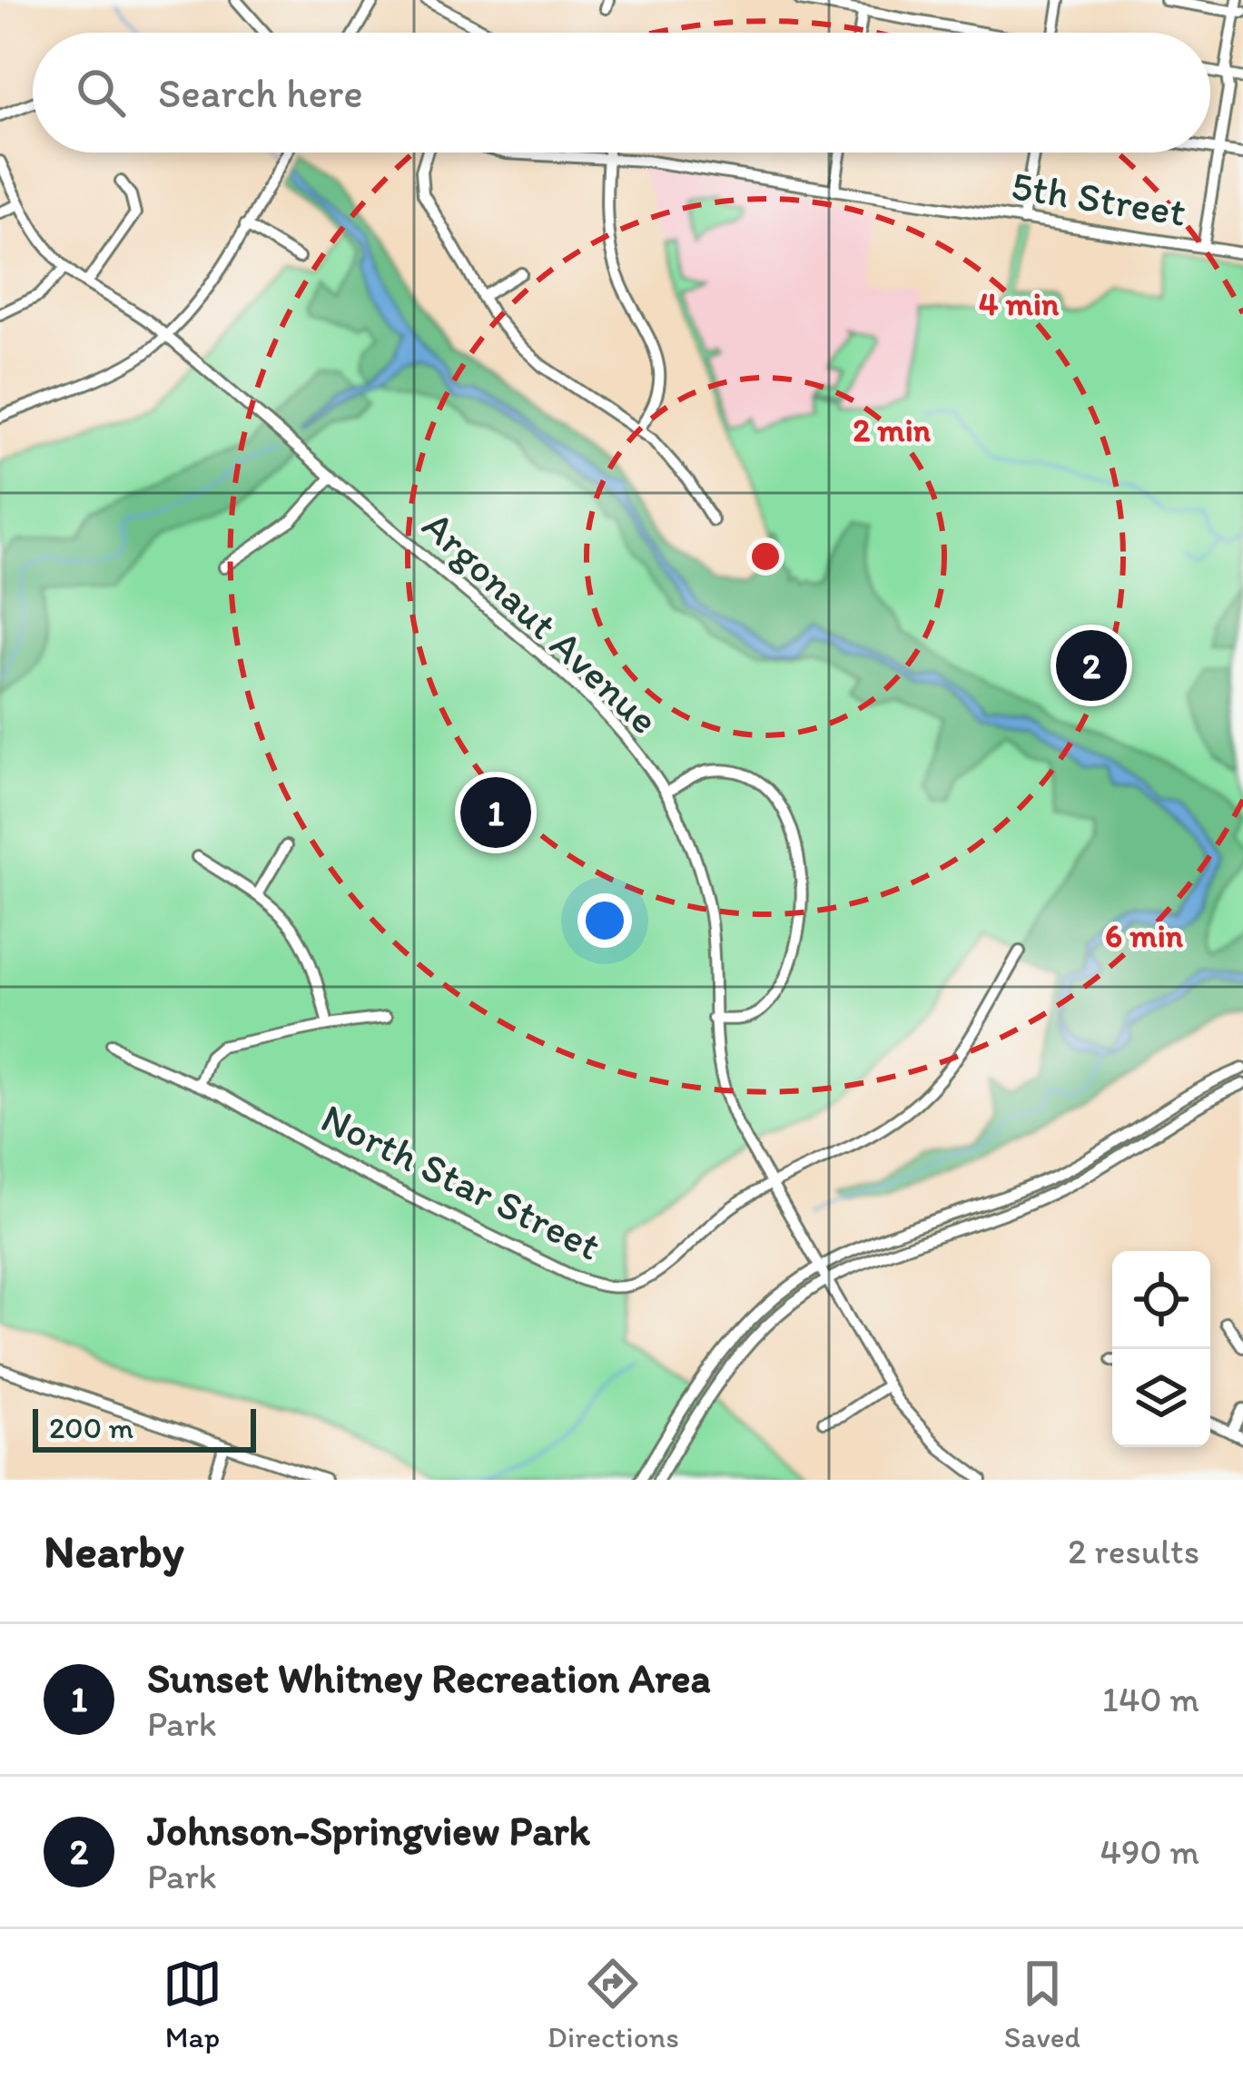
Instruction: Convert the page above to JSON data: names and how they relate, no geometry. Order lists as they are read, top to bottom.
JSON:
{
  "streets": {
    "street": ["5th Street", "Argonaut Avenue", "North Star Street"]
  },
  "crossings": [
    ["Argonaut Avenue", "North Star Street"]
  ],
  "scale_bar": "200 m",
  "page": {
    "search": "Search here",
    "pins": ["2", "1"],
    "scale": "200 m",
    "heading": ["Nearby", "2 results"],
    "list": [
      {
        "mark": "1",
        "name": "Sunset Whitney Recreation Area",
        "note": "Park",
        "value": "140 m"
      },
      {
        "mark": "2",
        "name": "Johnson-Springview Park",
        "note": "Park",
        "value": "490 m"
      }
    ],
    "nav": ["Map", "Directions", "Saved"]
  },
  "rings": ["4 min", "2 min", "6 min"]
}
